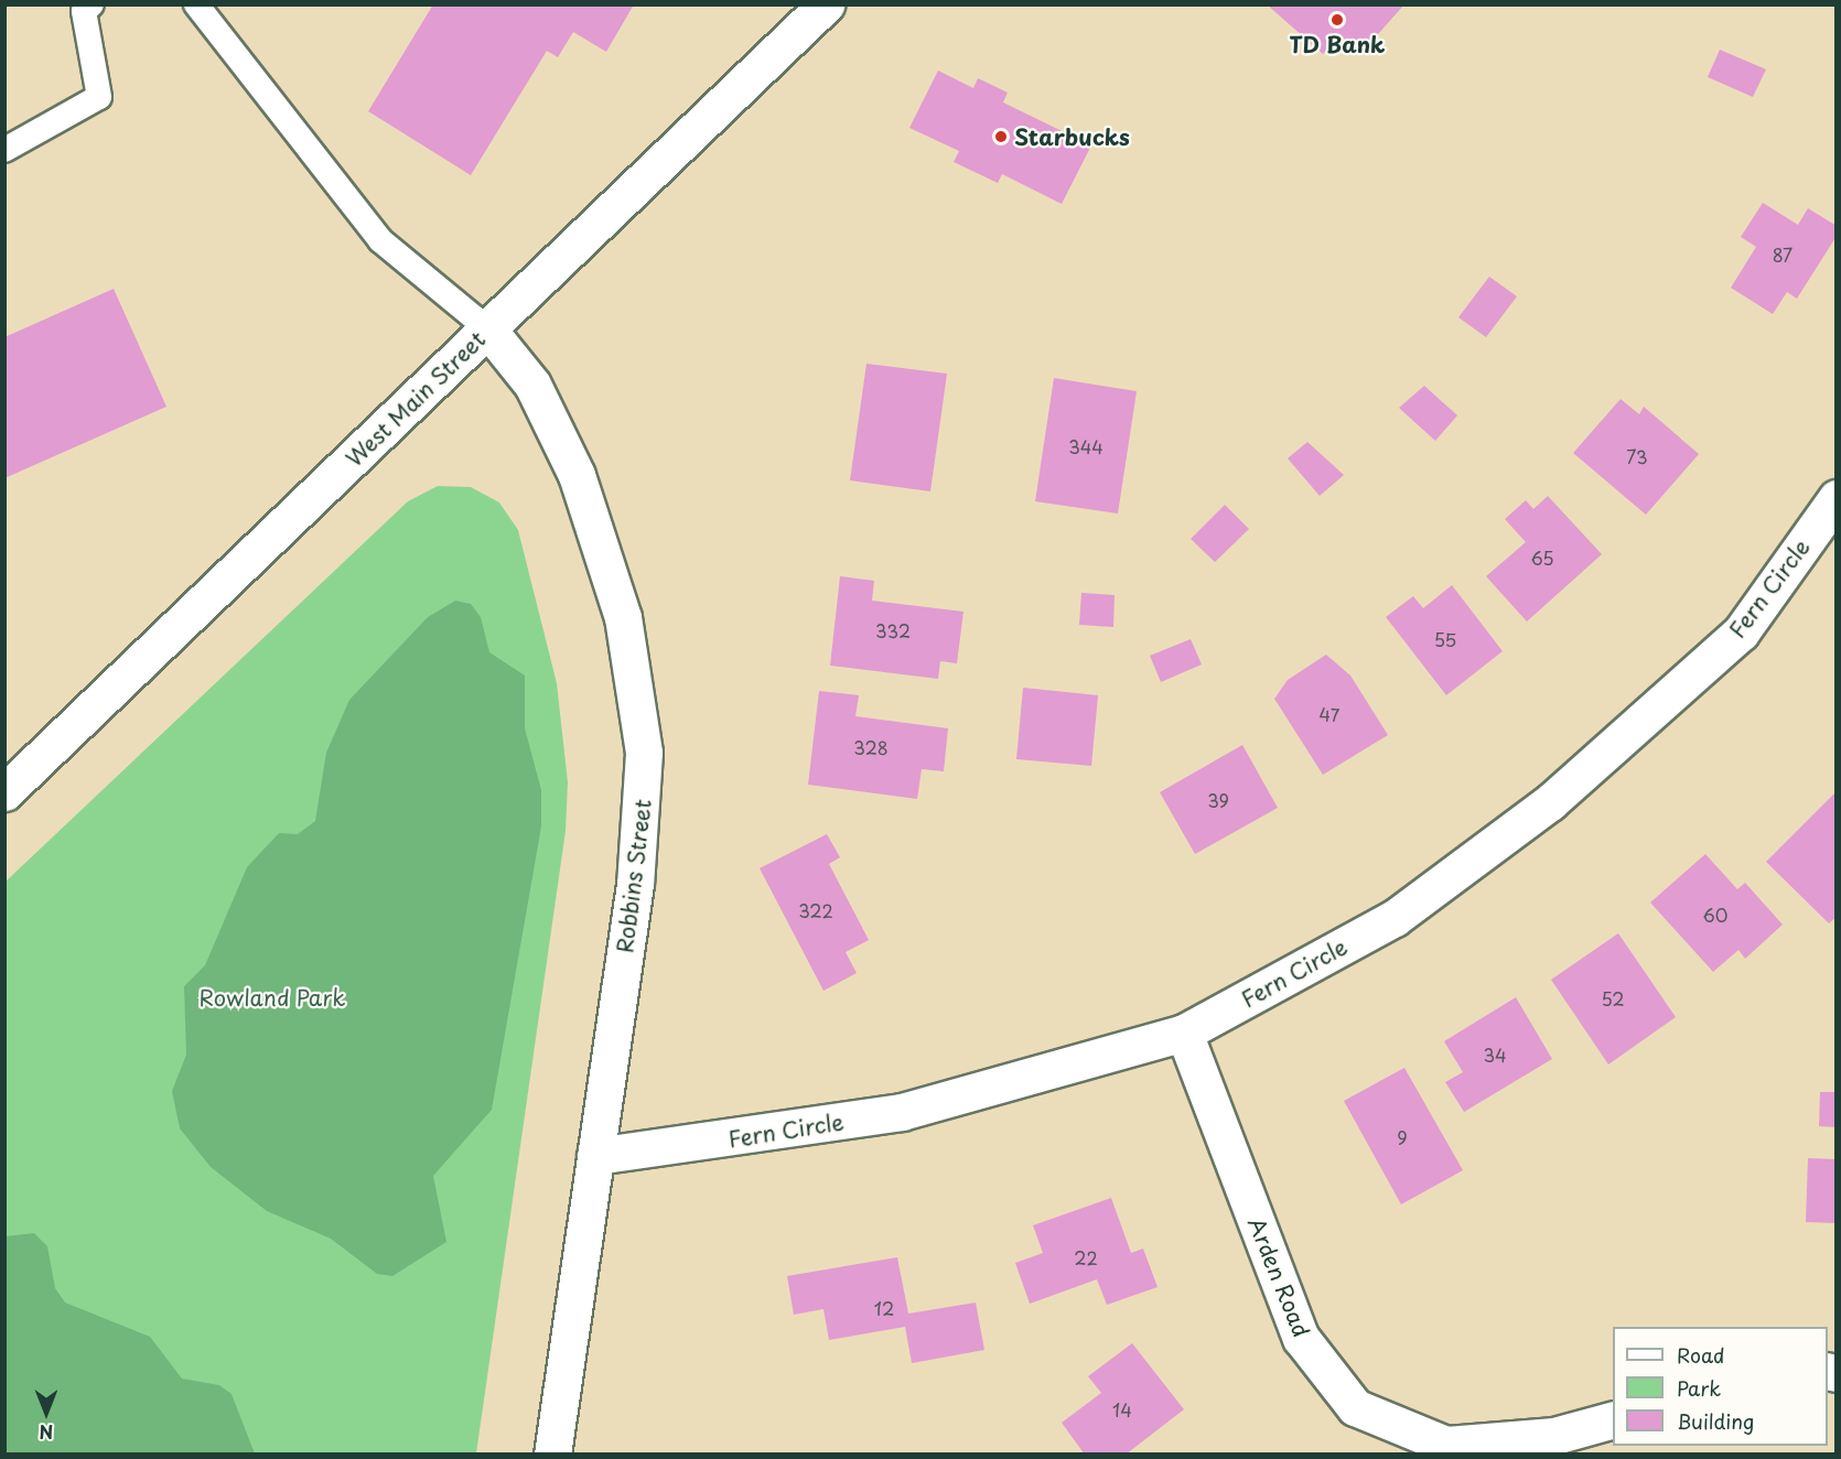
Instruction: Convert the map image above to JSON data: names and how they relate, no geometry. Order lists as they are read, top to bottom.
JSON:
{
  "streets": {
    "street": [
      "West Main Street",
      "Fern Circle",
      "Robbins Street",
      "Arden Road"
    ]
  },
  "crossings": [
    ["West Main Street", "Robbins Street"],
    ["Fern Circle", "Robbins Street"],
    ["Fern Circle", "Arden Road"]
  ],
  "parks": ["Rowland Park"],
  "places": ["TD Bank", "Starbucks"],
  "house_numbers": [
    "87",
    "344",
    "73",
    "65",
    "332",
    "55",
    "47",
    "328",
    "39",
    "322",
    "60",
    "52",
    "34",
    "9",
    "22",
    "12",
    "14"
  ],
  "legend": ["Road", "Park", "Building"],
  "north": "bottom"
}
